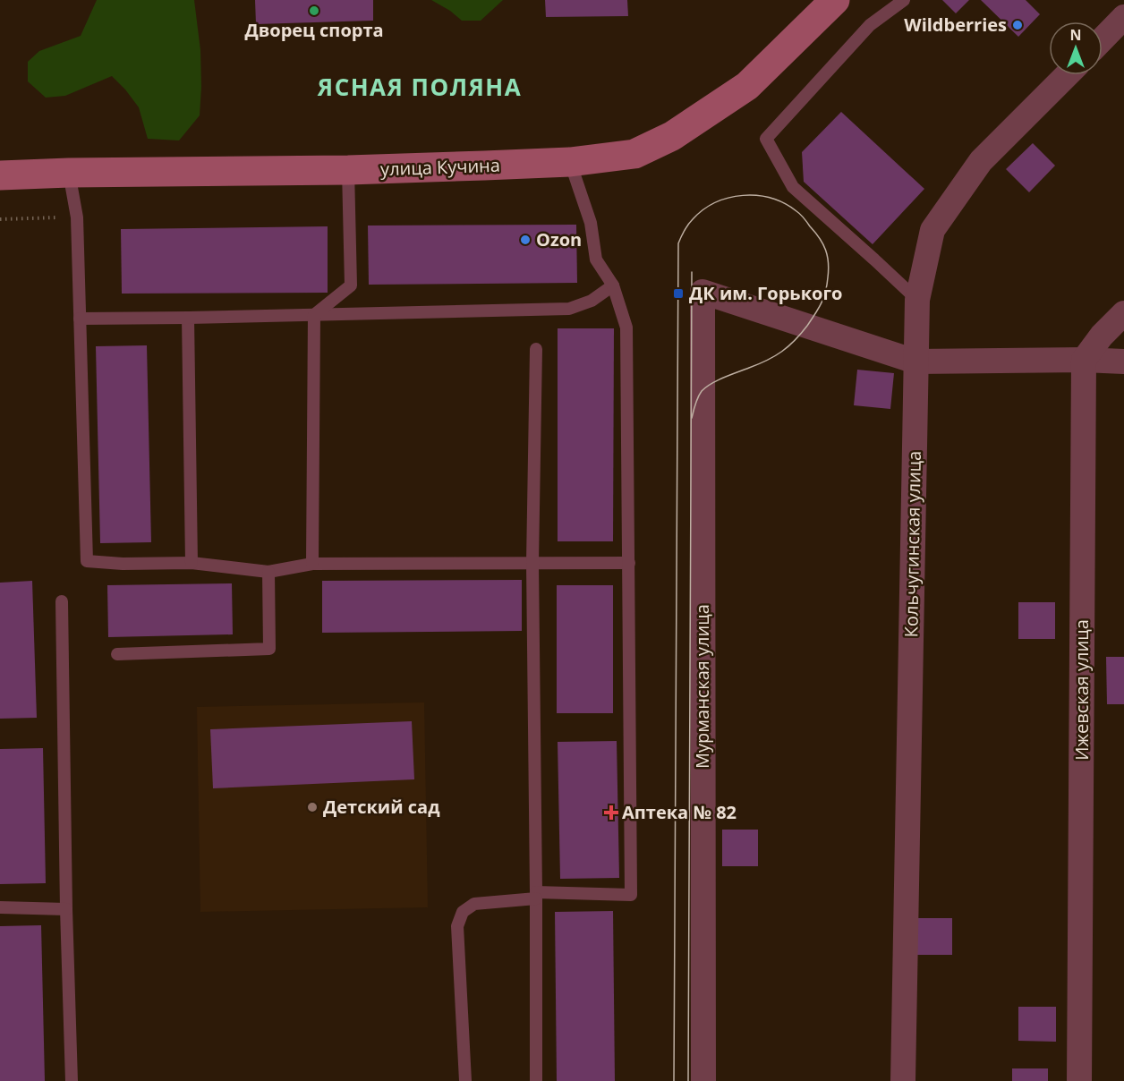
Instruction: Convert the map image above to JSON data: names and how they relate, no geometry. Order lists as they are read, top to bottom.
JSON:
{
  "streets": {
    "main road": ["улица Кучина"],
    "street": ["Кольчугинская улица", "Мурманская улица", "Ижевская улица"]
  },
  "crossings": [
    ["Кольчугинская улица", "Мурманская улица"]
  ],
  "districts": ["ЯСНАЯ ПОЛЯНА"],
  "places": {
    "other": [
      "Дворец спорта",
      "Wildberries",
      "Ozon",
      "Детский сад"
    ],
    "transit": ["ДК им. Горького"],
    "health": ["Аптека № 82"]
  },
  "north": "top"
}
